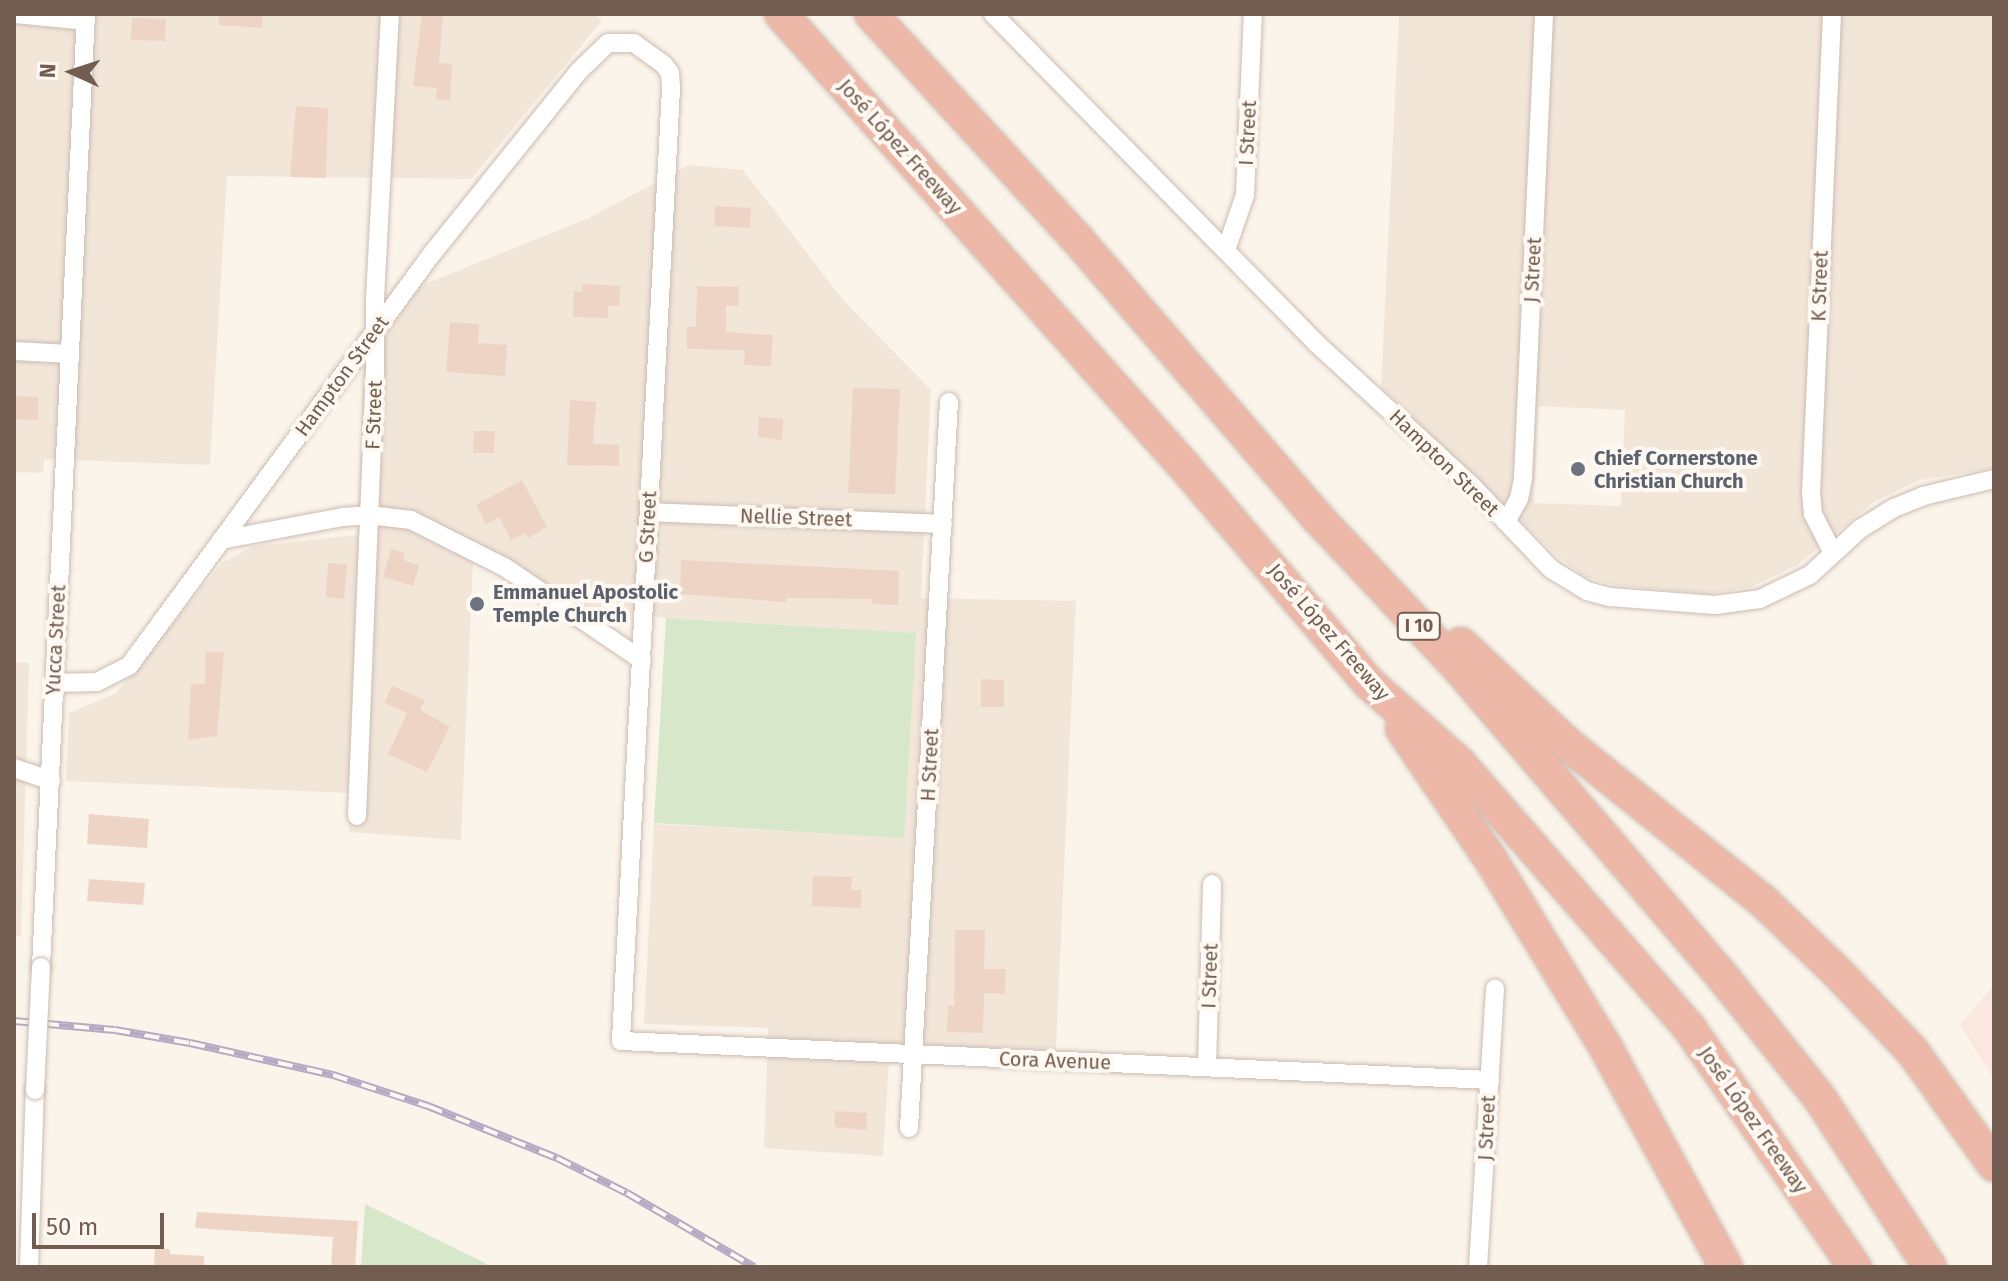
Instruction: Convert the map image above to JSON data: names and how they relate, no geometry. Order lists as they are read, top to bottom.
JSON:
{
  "streets": {
    "highway": ["José López Freeway", "I 10"],
    "street": [
      "I Street",
      "J Street",
      "K Street",
      "Hampton Street",
      "F Street",
      "Nellie Street",
      "G Street",
      "Yucca Street",
      "H Street",
      "Cora Avenue"
    ]
  },
  "crossings": [
    ["I Street", "Hampton Street"],
    ["I Street", "Cora Avenue"],
    ["J Street", "Hampton Street"],
    ["J Street", "Cora Avenue"],
    ["K Street", "Hampton Street"],
    ["Hampton Street", "F Street"],
    ["Hampton Street", "G Street"],
    ["Hampton Street", "Yucca Street"],
    ["Nellie Street", "G Street"],
    ["Nellie Street", "H Street"],
    ["G Street", "Cora Avenue"],
    ["H Street", "Cora Avenue"]
  ],
  "places": ["Chief Cornerstone Christian Church", "Emmanuel Apostolic Temple Church"],
  "scale_bar": "50 m",
  "north": "left"
}
